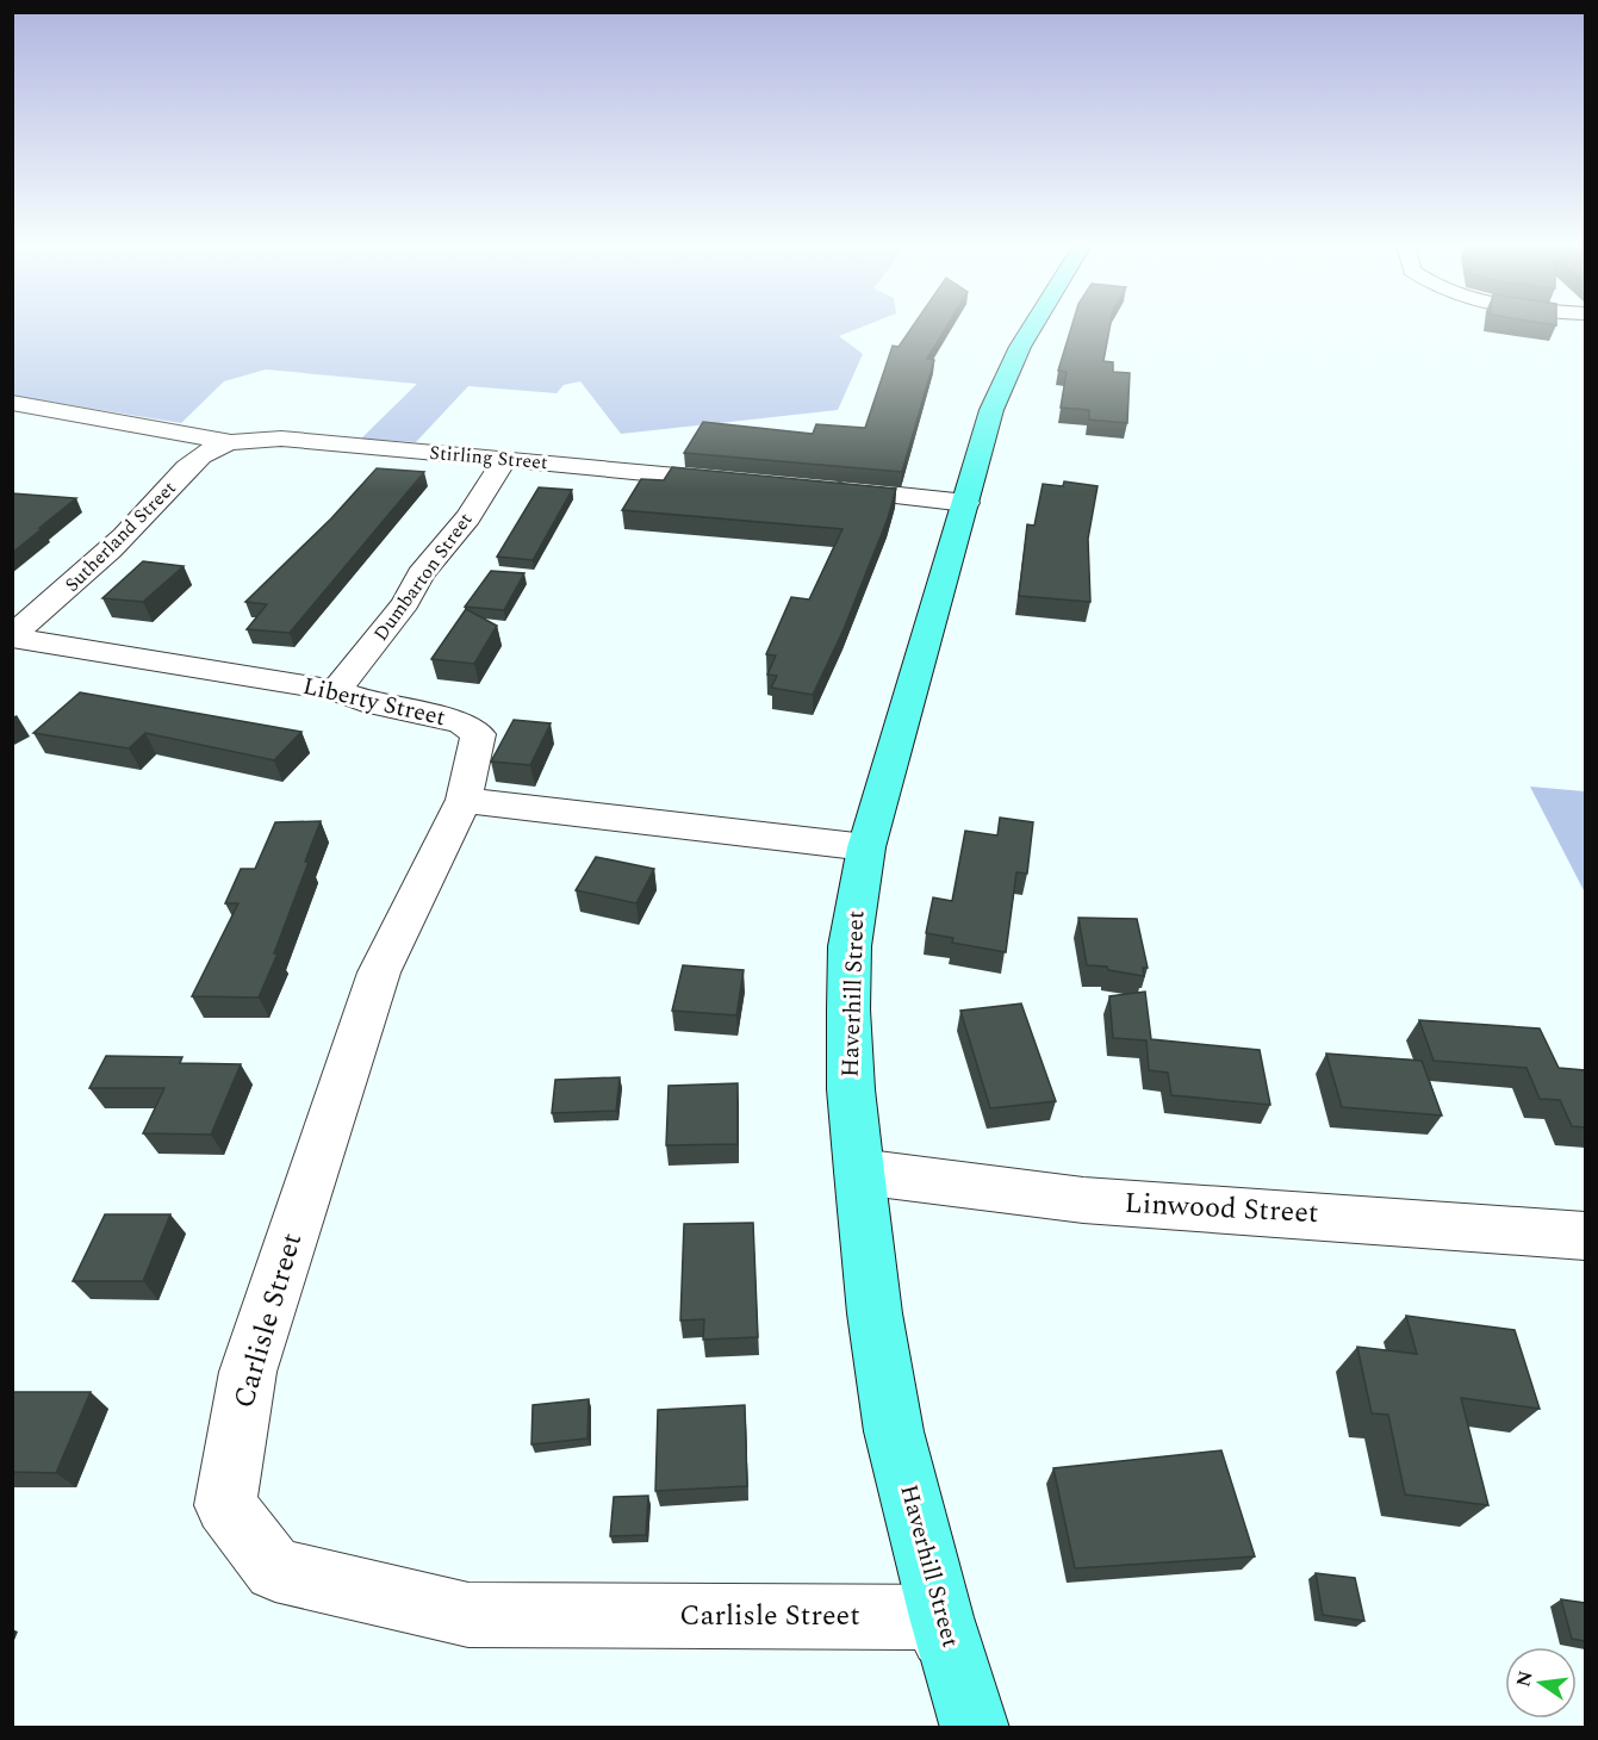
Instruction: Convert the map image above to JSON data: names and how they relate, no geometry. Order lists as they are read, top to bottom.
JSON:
{
  "streets": {
    "main road": ["Haverhill Street"],
    "street": [
      "Stirling Street",
      "Sutherland Street",
      "Dumbarton Street",
      "Liberty Street",
      "Linwood Street",
      "Carlisle Street"
    ]
  },
  "crossings": [
    ["Stirling Street", "Sutherland Street"],
    ["Stirling Street", "Dumbarton Street"],
    ["Sutherland Street", "Liberty Street"],
    ["Dumbarton Street", "Liberty Street"],
    ["Liberty Street", "Carlisle Street"],
    ["Haverhill Street", "Linwood Street"],
    ["Haverhill Street", "Carlisle Street"]
  ],
  "north": "left"
}
